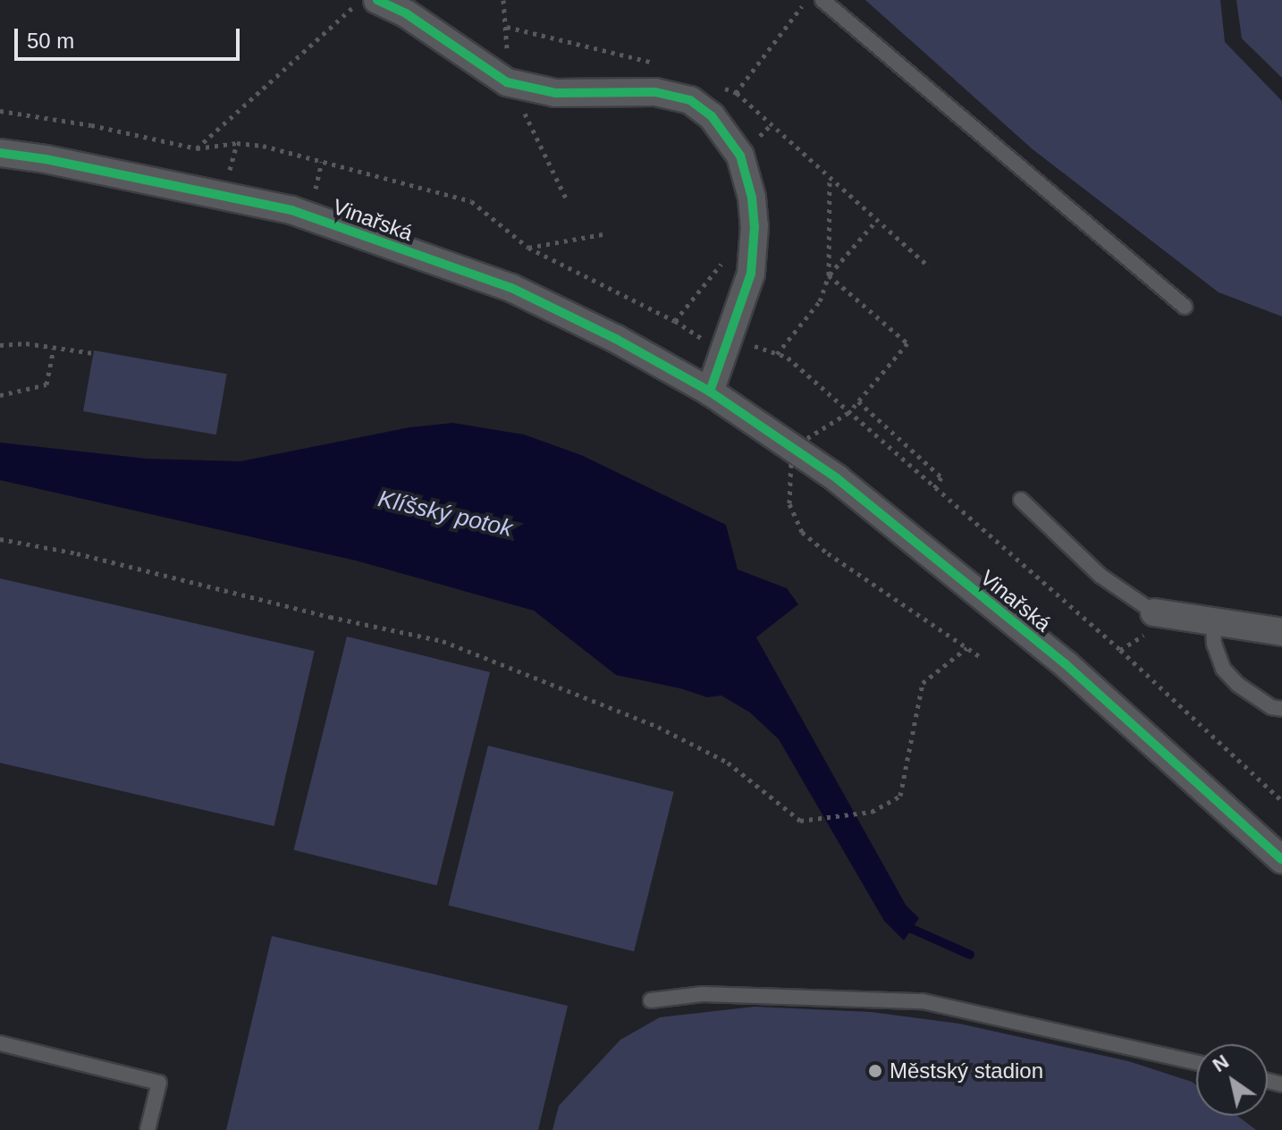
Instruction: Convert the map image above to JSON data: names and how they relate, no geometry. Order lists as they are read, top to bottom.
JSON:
{
  "streets": {
    "street": ["Vinařská"]
  },
  "water": ["Klíšský potok"],
  "places": ["Městský stadion"],
  "scale_bar": "50 m",
  "north": "top left"
}
